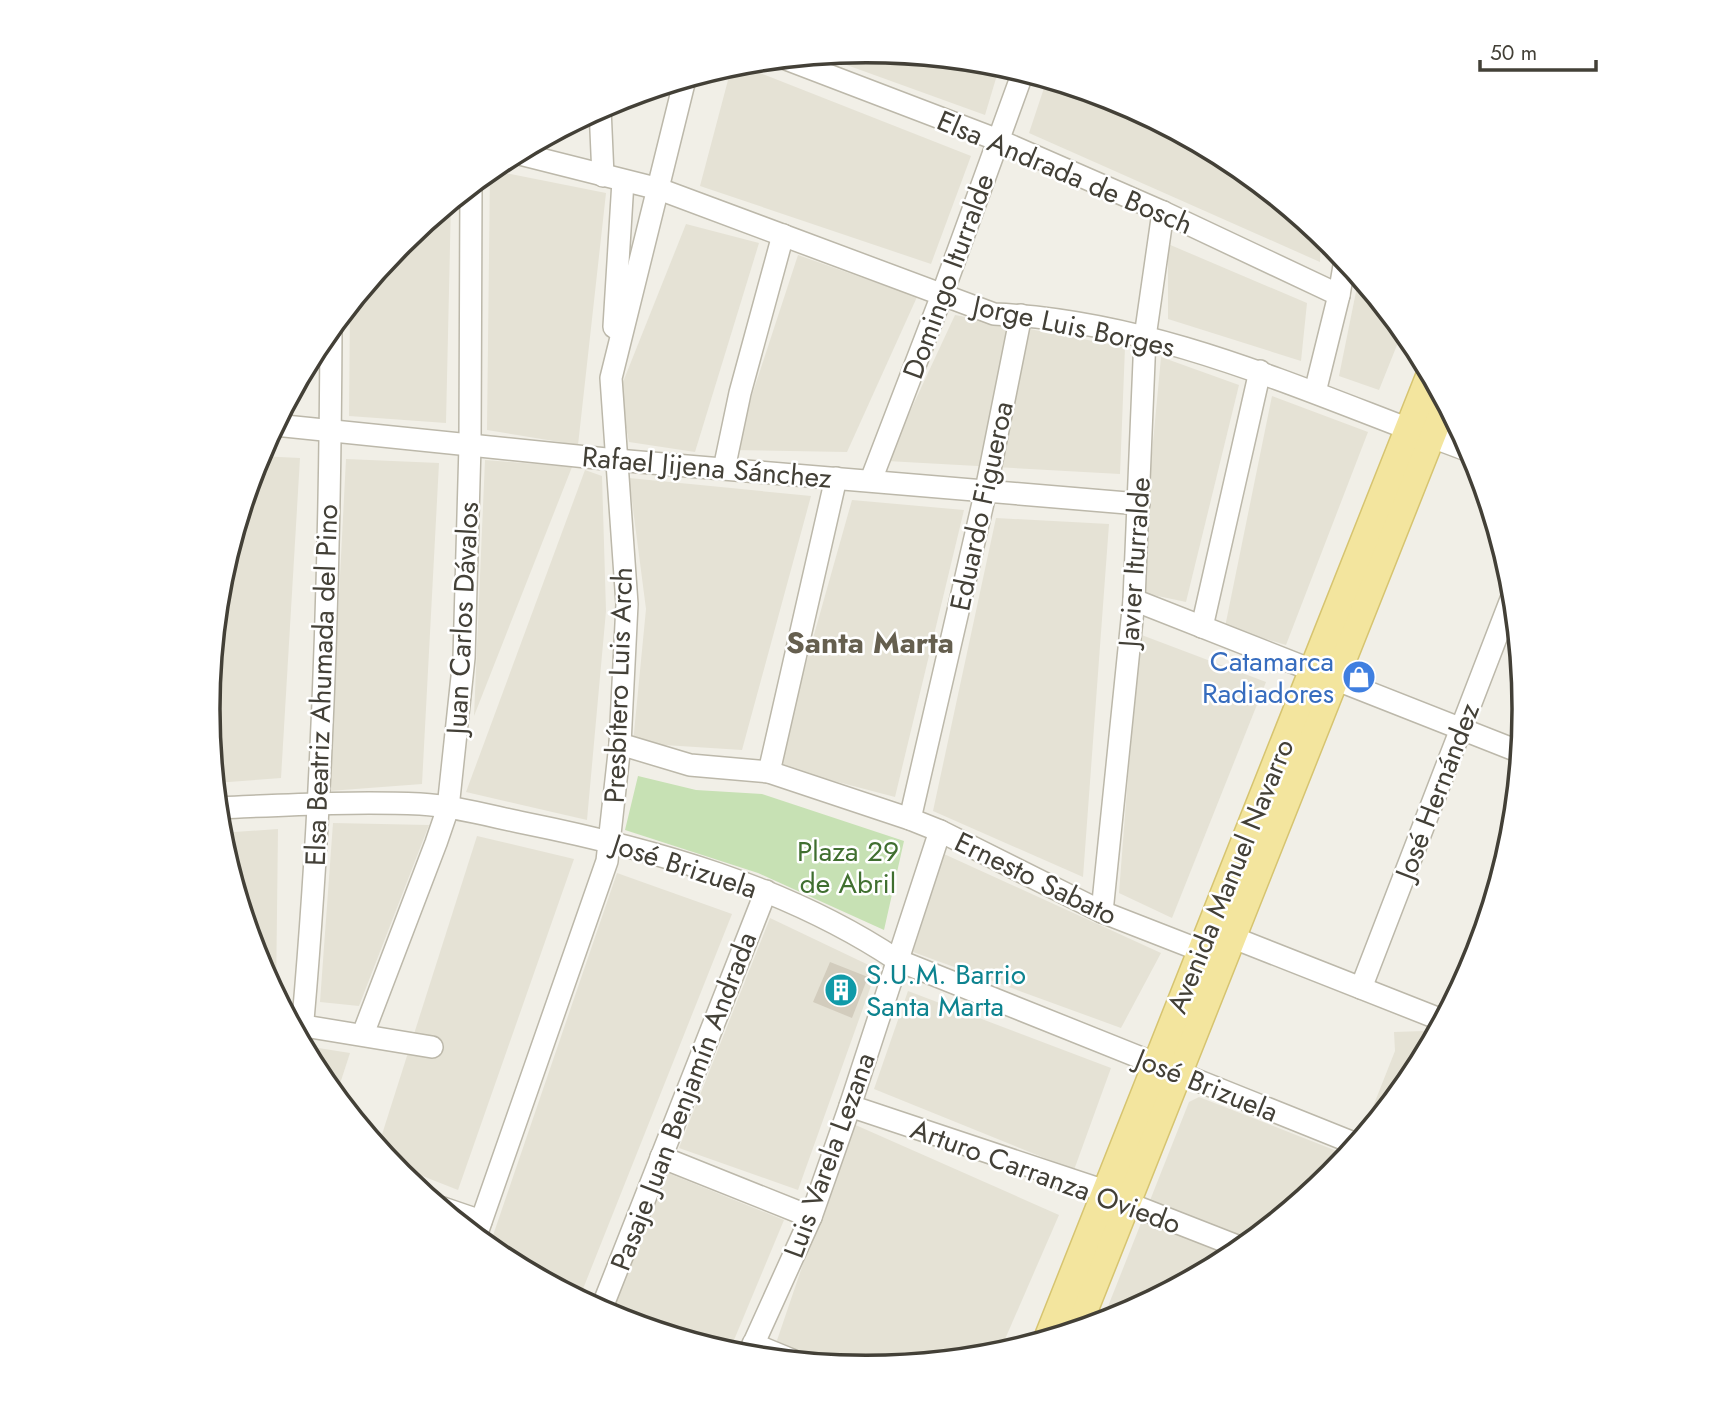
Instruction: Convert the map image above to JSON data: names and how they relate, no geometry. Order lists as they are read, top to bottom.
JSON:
{
  "streets": {
    "main road": ["Avenida Manuel Navarro"],
    "street": [
      "Elsa Andrada de Bosch",
      "Domingo Iturralde",
      "Jorge Luis Borges",
      "Rafael Jijena Sánchez",
      "Eduardo Figueroa",
      "Javier Iturralde",
      "Juan Carlos Dávalos",
      "Elsa Beatriz Ahumada del Pino",
      "Presbítero Luis Arch",
      "José Hernández",
      "José Brizuela",
      "Ernesto Sabato",
      "Pasaje Juan Benjamín Andrada",
      "Luis Varela Lezana",
      "Arturo Carranza Oviedo"
    ]
  },
  "crossings": [
    ["Elsa Andrada de Bosch", "Domingo Iturralde"],
    ["Elsa Andrada de Bosch", "Javier Iturralde"],
    ["Domingo Iturralde", "Jorge Luis Borges"],
    ["Domingo Iturralde", "Rafael Jijena Sánchez"],
    ["Jorge Luis Borges", "Eduardo Figueroa"],
    ["Jorge Luis Borges", "Javier Iturralde"],
    ["Jorge Luis Borges", "Presbítero Luis Arch"],
    ["Jorge Luis Borges", "Avenida Manuel Navarro"],
    ["Rafael Jijena Sánchez", "Eduardo Figueroa"],
    ["Rafael Jijena Sánchez", "Javier Iturralde"],
    ["Rafael Jijena Sánchez", "Juan Carlos Dávalos"],
    ["Rafael Jijena Sánchez", "Elsa Beatriz Ahumada del Pino"],
    ["Rafael Jijena Sánchez", "Presbítero Luis Arch"],
    ["Eduardo Figueroa", "Ernesto Sabato"],
    ["Javier Iturralde", "Ernesto Sabato"],
    ["Juan Carlos Dávalos", "José Brizuela"],
    ["Elsa Beatriz Ahumada del Pino", "José Brizuela"],
    ["Presbítero Luis Arch", "José Brizuela"],
    ["Presbítero Luis Arch", "Ernesto Sabato"],
    ["José Brizuela", "Avenida Manuel Navarro"],
    ["José Brizuela", "Pasaje Juan Benjamín Andrada"],
    ["José Brizuela", "Luis Varela Lezana"],
    ["Avenida Manuel Navarro", "Ernesto Sabato"],
    ["Avenida Manuel Navarro", "Arturo Carranza Oviedo"],
    ["Ernesto Sabato", "Luis Varela Lezana"],
    ["Luis Varela Lezana", "Arturo Carranza Oviedo"]
  ],
  "districts": ["Santa Marta"],
  "parks": ["Plaza 29 de Abril"],
  "places": {
    "shop": ["Catamarca Radiadores"],
    "building": ["S.U.M. Barrio Santa Marta"]
  },
  "scale_bar": "50 m"
}
